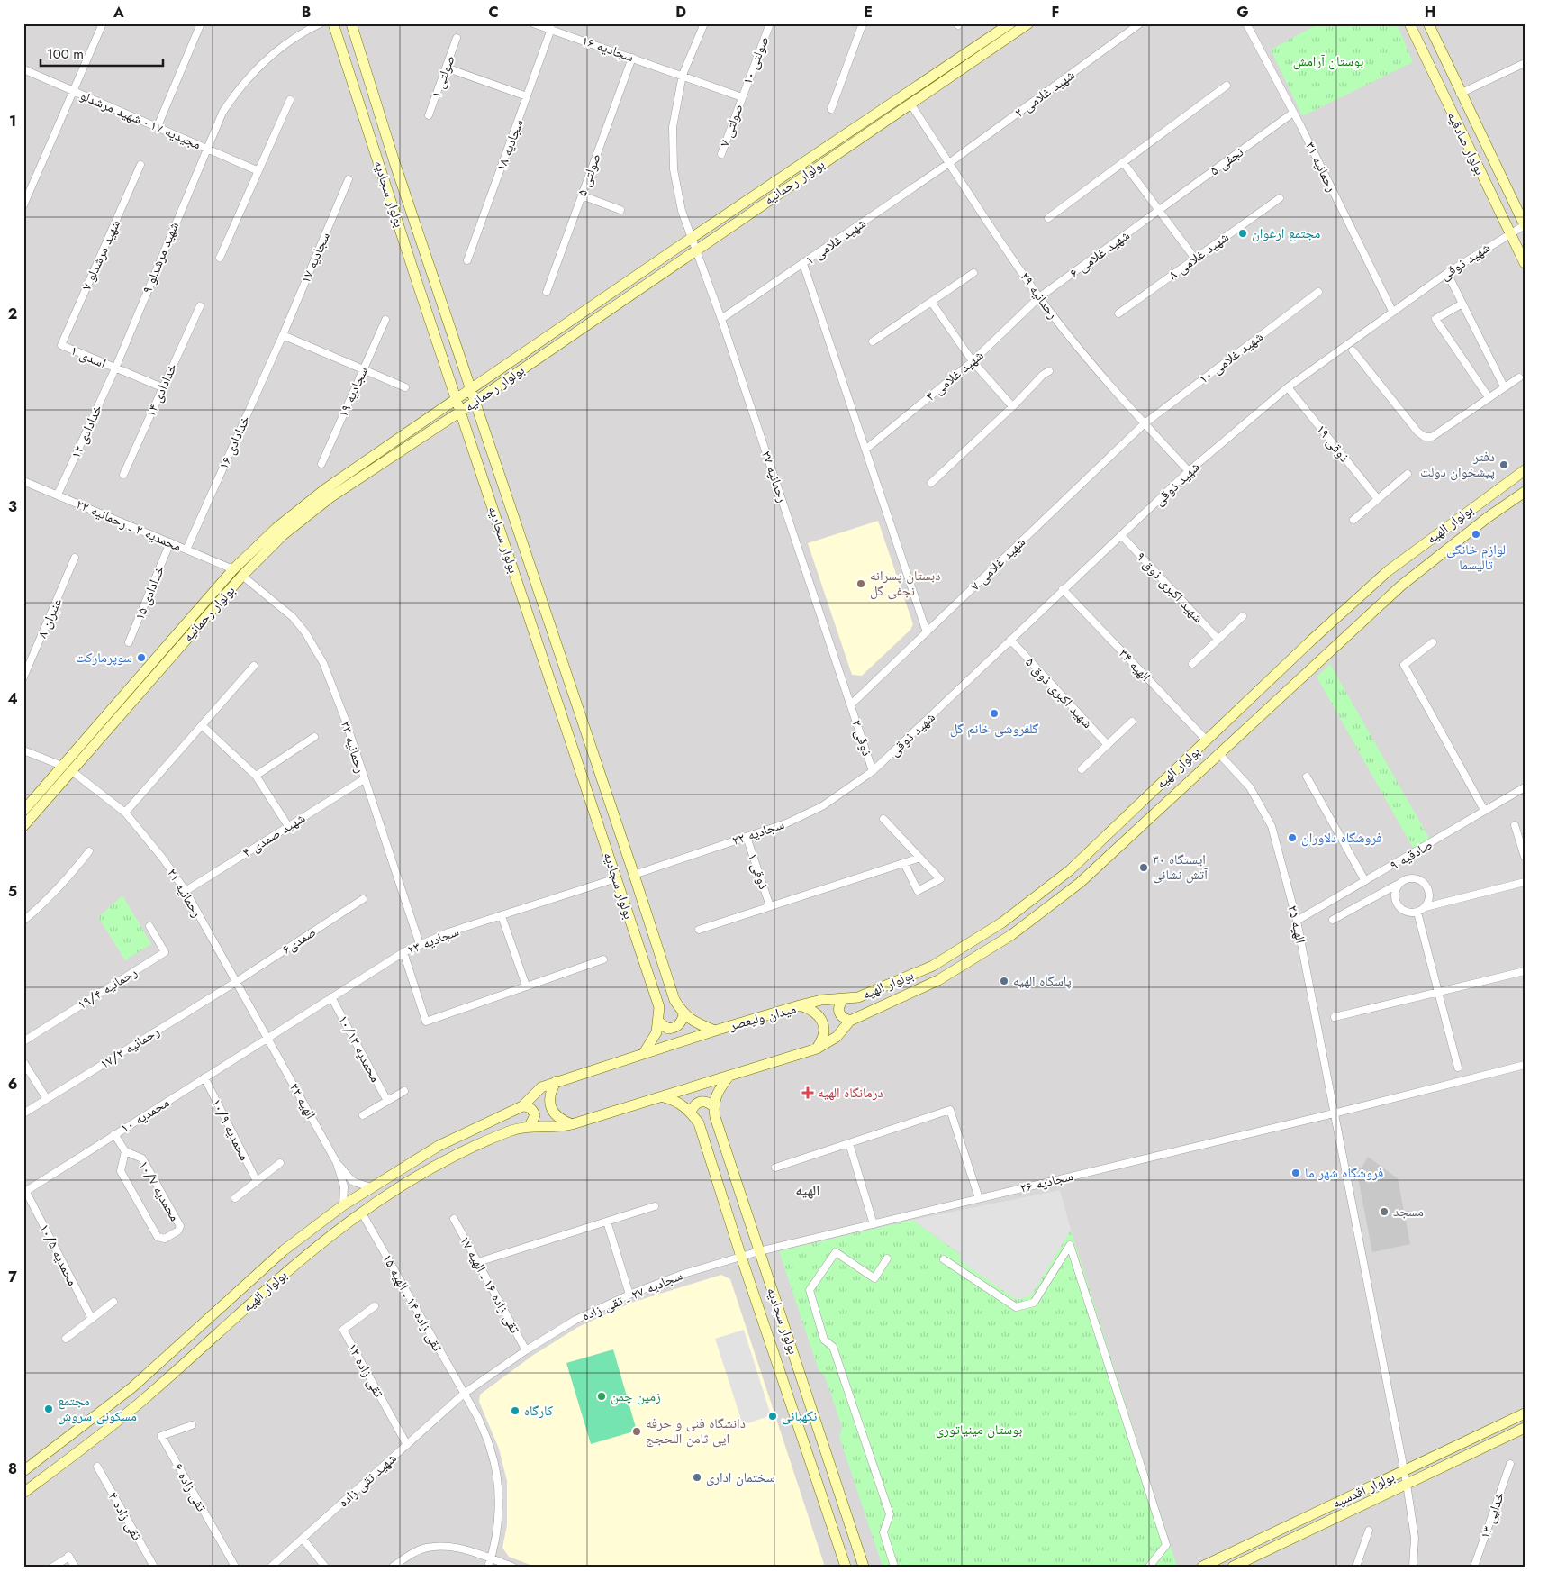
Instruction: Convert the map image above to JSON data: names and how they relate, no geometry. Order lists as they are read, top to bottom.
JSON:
{
  "streets": {
    "main road": [
      "بولوار صادقیه",
      "بولوار رحمانیه",
      "بولوار سجادیه",
      "بولوار الهیه",
      "میدان ولیعصر",
      "بولوار اقدسیه"
    ],
    "street": [
      "سجادیه ۱۶",
      "صولتی ۱۰",
      "صولتی ۱",
      "شهید غلامی ۲",
      "مجیدیه ۱۷ - شهید مرشدلو",
      "صولتی ۷",
      "سجادیه ۱۸",
      "نجفی ۵",
      "رحمانیه ۳۱",
      "صولتی ۵",
      "شهید غلامی ۱",
      "شهید غلامی ۶",
      "شهید مرشدلو ۷",
      "شهید غلامی ۸",
      "شهید مرشدلو ۹",
      "سجادیه ۱۷",
      "شهید ذوقی",
      "رحمانیه ۲۹",
      "اسدی ۱",
      "شهید غلامی ۱۰",
      "شهید غلامی ۳",
      "خدادادی ۱۴",
      "سجادیه ۱۹",
      "خدادادی ۱۲",
      "خدادادی ۱۶",
      "ذوقی ۱۹",
      "رحمانیه ۲۷",
      "محمدیه ۲ ـ رحمانیه ۲۲",
      "شهید غلامی ۷",
      "شهید اکبری ذوق ۹",
      "خدادادی ۱۵",
      "عنبران ۸",
      "الهیه ۳۴",
      "شهید اکبری ذوق ۵",
      "ذوقی ۲",
      "رحمانیه ۲۳",
      "سجادیه ۲۲",
      "شهید صمدی ۴",
      "صادقیه ۹",
      "ذوقی ۱",
      "رحمانیه ۲۱",
      "الهیه ۲۵",
      "صمدی۶",
      "سجادیه ۲۳",
      "رحمانیه ۱۹/۴",
      "رحمانیه ۱۷/۲",
      "محمدیه ۱۰/۱۳",
      "الهیه ۲۲",
      "محمدیه ۱۰",
      "محمدیه ۱۰/۹",
      "سجادیه ۲۶",
      "محمدیه ۱۰/۷",
      "محمدیه ۱۰/۵",
      "تقی زاده ۱۶ ـ الهیه ۱۷",
      "سجادیه ۲۷ ـ تقی زاده",
      "تقی زاده ۱۴ ـ الهیه ۱۵",
      "تقی زاده ۱۲",
      "شهید تقی زاده",
      "تقی زاده ۶",
      "خدایی ۱۳",
      "تقی زاده ۴"
    ]
  },
  "crossings": [
    ["سجادیه ۱۶", "صولتی ۱۰"],
    ["سجادیه ۱۶", "صولتی ۷"],
    ["سجادیه ۱۶", "سجادیه ۱۸"],
    ["سجادیه ۱۶", "صولتی ۵"],
    ["سجادیه ۱۶", "رحمانیه ۲۷"],
    ["صولتی ۱۰", "صولتی ۷"],
    ["شهید غلامی ۲", "شهید غلامی ۱"],
    ["شهید غلامی ۲", "رحمانیه ۲۹"],
    ["مجیدیه ۱۷ - شهید مرشدلو", "شهید مرشدلو ۹"],
    ["بولوار صادقیه", "شهید ذوقی"],
    ["نجفی ۵", "رحمانیه ۳۱"],
    ["نجفی ۵", "شهید غلامی ۶"],
    ["رحمانیه ۳۱", "شهید ذوقی"],
    ["بولوار رحمانیه", "بولوار سجادیه"],
    ["بولوار رحمانیه", "رحمانیه ۲۹"],
    ["بولوار رحمانیه", "رحمانیه ۲۷"],
    ["بولوار رحمانیه", "محمدیه ۲ ـ رحمانیه ۲۲"],
    ["بولوار رحمانیه", "رحمانیه ۲۳"],
    ["بولوار رحمانیه", "رحمانیه ۲۱"],
    ["بولوار سجادیه", "سجادیه ۲۲"],
    ["بولوار سجادیه", "سجادیه ۲۳"],
    ["بولوار سجادیه", "میدان ولیعصر"],
    ["بولوار سجادیه", "سجادیه ۲۶"],
    ["بولوار سجادیه", "سجادیه ۲۷ ـ تقی زاده"],
    ["شهید غلامی ۱", "رحمانیه ۲۹"],
    ["شهید غلامی ۱", "رحمانیه ۲۷"],
    ["شهید غلامی ۶", "رحمانیه ۲۹"],
    ["شهید غلامی ۶", "شهید غلامی ۳"],
    ["شهید مرشدلو ۷", "اسدی ۱"],
    ["شهید مرشدلو ۹", "اسدی ۱"],
    ["شهید مرشدلو ۹", "خدادادی ۱۲"],
    ["سجادیه ۱۷", "خدادادی ۱۶"],
    ["شهید ذوقی", "رحمانیه ۲۹"],
    ["شهید ذوقی", "ذوقی ۱۹"],
    ["شهید ذوقی", "شهید اکبری ذوق ۹"],
    ["شهید ذوقی", "الهیه ۳۴"],
    ["شهید ذوقی", "شهید اکبری ذوق ۵"],
    ["شهید ذوقی", "ذوقی ۲"],
    ["شهید ذوقی", "سجادیه ۲۲"],
    ["رحمانیه ۲۹", "شهید غلامی ۱۰"],
    ["رحمانیه ۲۹", "شهید غلامی ۳"],
    ["رحمانیه ۲۹", "شهید غلامی ۷"],
    ["اسدی ۱", "خدادادی ۱۴"],
    ["اسدی ۱", "خدادادی ۱۲"],
    ["شهید غلامی ۱۰", "شهید غلامی ۷"],
    ["خدادادی ۱۲", "محمدیه ۲ ـ رحمانیه ۲۲"],
    ["خدادادی ۱۶", "محمدیه ۲ ـ رحمانیه ۲۲"],
    ["رحمانیه ۲۷", "شهید غلامی ۷"],
    ["رحمانیه ۲۷", "ذوقی ۲"],
    ["بولوار الهیه", "الهیه ۳۴"],
    ["بولوار الهیه", "الهیه ۲۵"],
    ["بولوار الهیه", "میدان ولیعصر"],
    ["بولوار الهیه", "تقی زاده ۱۴ ـ الهیه ۱۵"],
    ["محمدیه ۲ ـ رحمانیه ۲۲", "خدادادی ۱۵"],
    ["شهید غلامی ۷", "ذوقی ۲"],
    ["ذوقی ۲", "سجادیه ۲۲"],
    ["رحمانیه ۲۳", "شهید صمدی ۴"],
    ["رحمانیه ۲۳", "سجادیه ۲۳"],
    ["سجادیه ۲۲", "ذوقی ۱"],
    ["شهید صمدی ۴", "رحمانیه ۲۱"],
    ["صادقیه ۹", "الهیه ۲۵"],
    ["رحمانیه ۲۱", "صمدی۶"],
    ["رحمانیه ۲۱", "سجادیه ۲۳"],
    ["رحمانیه ۲۱", "رحمانیه ۱۷/۲"],
    ["رحمانیه ۲۱", "الهیه ۲۲"],
    ["رحمانیه ۲۱", "محمدیه ۱۰"],
    ["الهیه ۲۵", "سجادیه ۲۶"],
    ["الهیه ۲۵", "بولوار اقدسیه"],
    ["صمدی۶", "رحمانیه ۱۷/۲"],
    ["سجادیه ۲۳", "محمدیه ۱۰/۱۳"],
    ["سجادیه ۲۳", "الهیه ۲۲"],
    ["سجادیه ۲۳", "محمدیه ۱۰"],
    ["الهیه ۲۲", "محمدیه ۱۰"],
    ["محمدیه ۱۰", "محمدیه ۱۰/۹"],
    ["محمدیه ۱۰", "محمدیه ۱۰/۷"],
    ["محمدیه ۱۰", "محمدیه ۱۰/۵"],
    ["سجادیه ۲۶", "سجادیه ۲۷ ـ تقی زاده"],
    ["تقی زاده ۱۶ ـ الهیه ۱۷", "سجادیه ۲۷ ـ تقی زاده"],
    ["سجادیه ۲۷ ـ تقی زاده", "تقی زاده ۱۴ ـ الهیه ۱۵"],
    ["سجادیه ۲۷ ـ تقی زاده", "شهید تقی زاده"],
    ["تقی زاده ۱۴ ـ الهیه ۱۵", "شهید تقی زاده"],
    ["تقی زاده ۱۲", "شهید تقی زاده"]
  ],
  "districts": ["الهیه"],
  "parks": ["بوستان آرامش", "بوستان مینیاتوری"],
  "places": {
    "other": [
      "مجتمع ارغوان",
      "دفتر پیشخوان دولت",
      "لوازم خانگی تالیسما",
      "دبستان پسرانه نجفی گل",
      "سوپرمارکت",
      "گلفروشی خانم گل",
      "فروشگاه دلاوران",
      "ایستگاه ۳۰ آتش نشانی",
      "پاسگاه الهیه",
      "فروشگاه شهر ما",
      "مسجد",
      "زمین چمن",
      "مجتمع مسکونی سروش",
      "کارگاه",
      "نگهبانی",
      "دانشگاه فنی و حرفه ایی ثامن اللحجج",
      "سختمان اداری"
    ],
    "health": ["درمانگاه الهیه"]
  },
  "scale_bar": "100 m",
  "grid": {
    "columns": [
      "A",
      "B",
      "C",
      "D",
      "E",
      "F",
      "G",
      "H"
    ],
    "rows": [
      "1",
      "2",
      "3",
      "4",
      "5",
      "6",
      "7",
      "8"
    ]
  }
}
